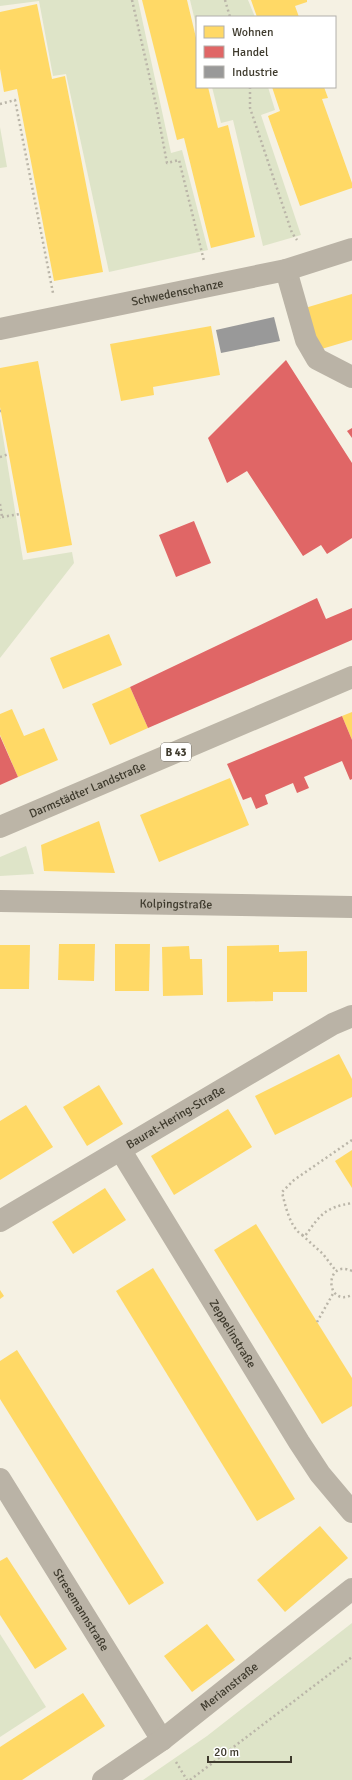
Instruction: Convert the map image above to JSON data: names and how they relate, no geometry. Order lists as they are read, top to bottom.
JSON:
{
  "streets": {
    "main road": ["B 43", "Darmstädter Landstraße"],
    "street": [
      "Schwedenschanze",
      "Kolpingstraße",
      "Baurat-Hering-Straße",
      "Zeppelinstraße",
      "Stresemannstraße",
      "Merianstraße"
    ]
  },
  "crossings": [
    ["Baurat-Hering-Straße", "Zeppelinstraße"],
    ["Stresemannstraße", "Merianstraße"]
  ],
  "legend": ["Wohnen", "Handel", "Industrie"],
  "scale_bar": "20 m"
}
